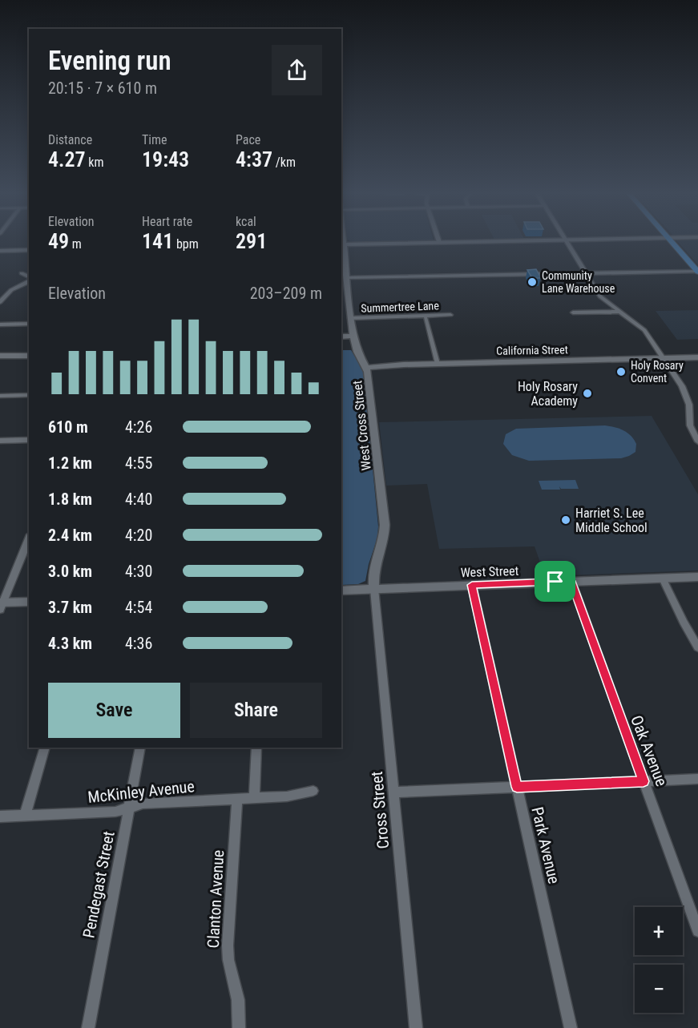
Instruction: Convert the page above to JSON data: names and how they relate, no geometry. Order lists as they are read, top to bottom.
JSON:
{
  "streets": {
    "street": [
      "Summertree Lane",
      "California Street",
      "West Cross Street",
      "West Street",
      "Oak Avenue",
      "McKinley Avenue",
      "Cross Street",
      "Park Avenue",
      "Pendegast Street",
      "Clanton Avenue"
    ]
  },
  "crossings": [
    ["Summertree Lane", "West Cross Street"],
    ["California Street", "West Cross Street"],
    ["West Cross Street", "West Street"],
    ["West Cross Street", "Cross Street"],
    ["West Street", "Oak Avenue"],
    ["West Street", "Cross Street"],
    ["West Street", "Park Avenue"],
    ["McKinley Avenue", "Pendegast Street"],
    ["McKinley Avenue", "Clanton Avenue"]
  ],
  "places": [
    "Community Lane Warehouse",
    "Holy Rosary Convent",
    "Holy Rosary Academy",
    "Harriet S. Lee Middle School"
  ],
  "page": {
    "heading": ["Evening run", "20:15 · 7 × 610 m"],
    "stats": [
      ["Distance", "4.27 km"],
      ["Time", "19:43"],
      ["Pace", "4:37 /km"],
      ["Elevation", "49 m"],
      ["Heart rate", "141 bpm"],
      ["kcal", "291"]
    ],
    "chart": ["Elevation", "203–209 m"],
    "list": [
      {
        "name": "610 m",
        "note": "4:26"
      },
      {
        "name": "1.2 km",
        "note": "4:55"
      },
      {
        "name": "1.8 km",
        "note": "4:40"
      },
      {
        "name": "2.4 km",
        "note": "4:20"
      },
      {
        "name": "3.0 km",
        "note": "4:30"
      },
      {
        "name": "3.7 km",
        "note": "4:54"
      },
      {
        "name": "4.3 km",
        "note": "4:36"
      }
    ],
    "buttons": ["Save", "Share"],
    "map_buttons": ["+", "−"]
  }
}
